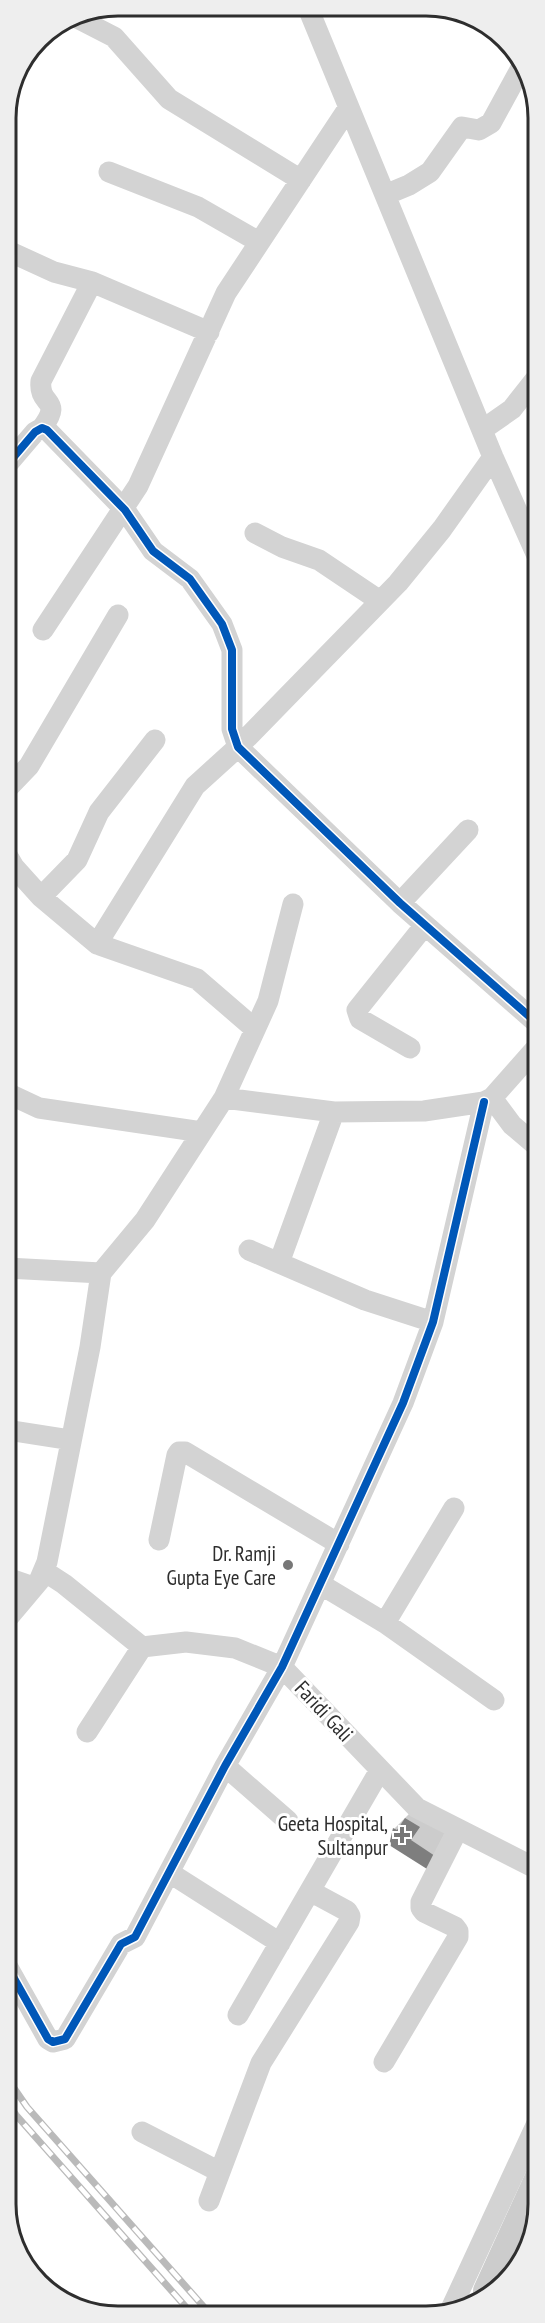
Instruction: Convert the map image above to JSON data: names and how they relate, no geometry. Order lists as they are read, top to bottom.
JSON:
{
  "streets": {
    "street": ["Faridi Gali"]
  },
  "places": {
    "other": ["Dr. Ramji Gupta Eye Care"],
    "health": ["Geeta Hospital, Sultanpur"]
  }
}
